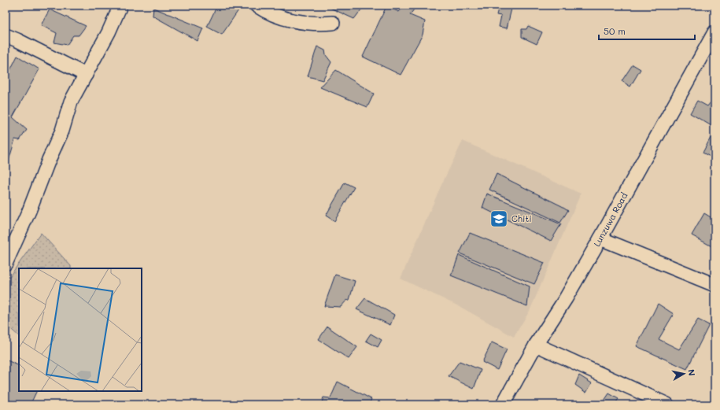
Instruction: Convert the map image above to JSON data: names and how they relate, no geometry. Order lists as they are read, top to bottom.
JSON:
{
  "streets": {
    "street": ["Lunzuwa Road"]
  },
  "places": {
    "school or university": ["Chiti"]
  },
  "scale_bar": "50 m",
  "north": "right"
}
